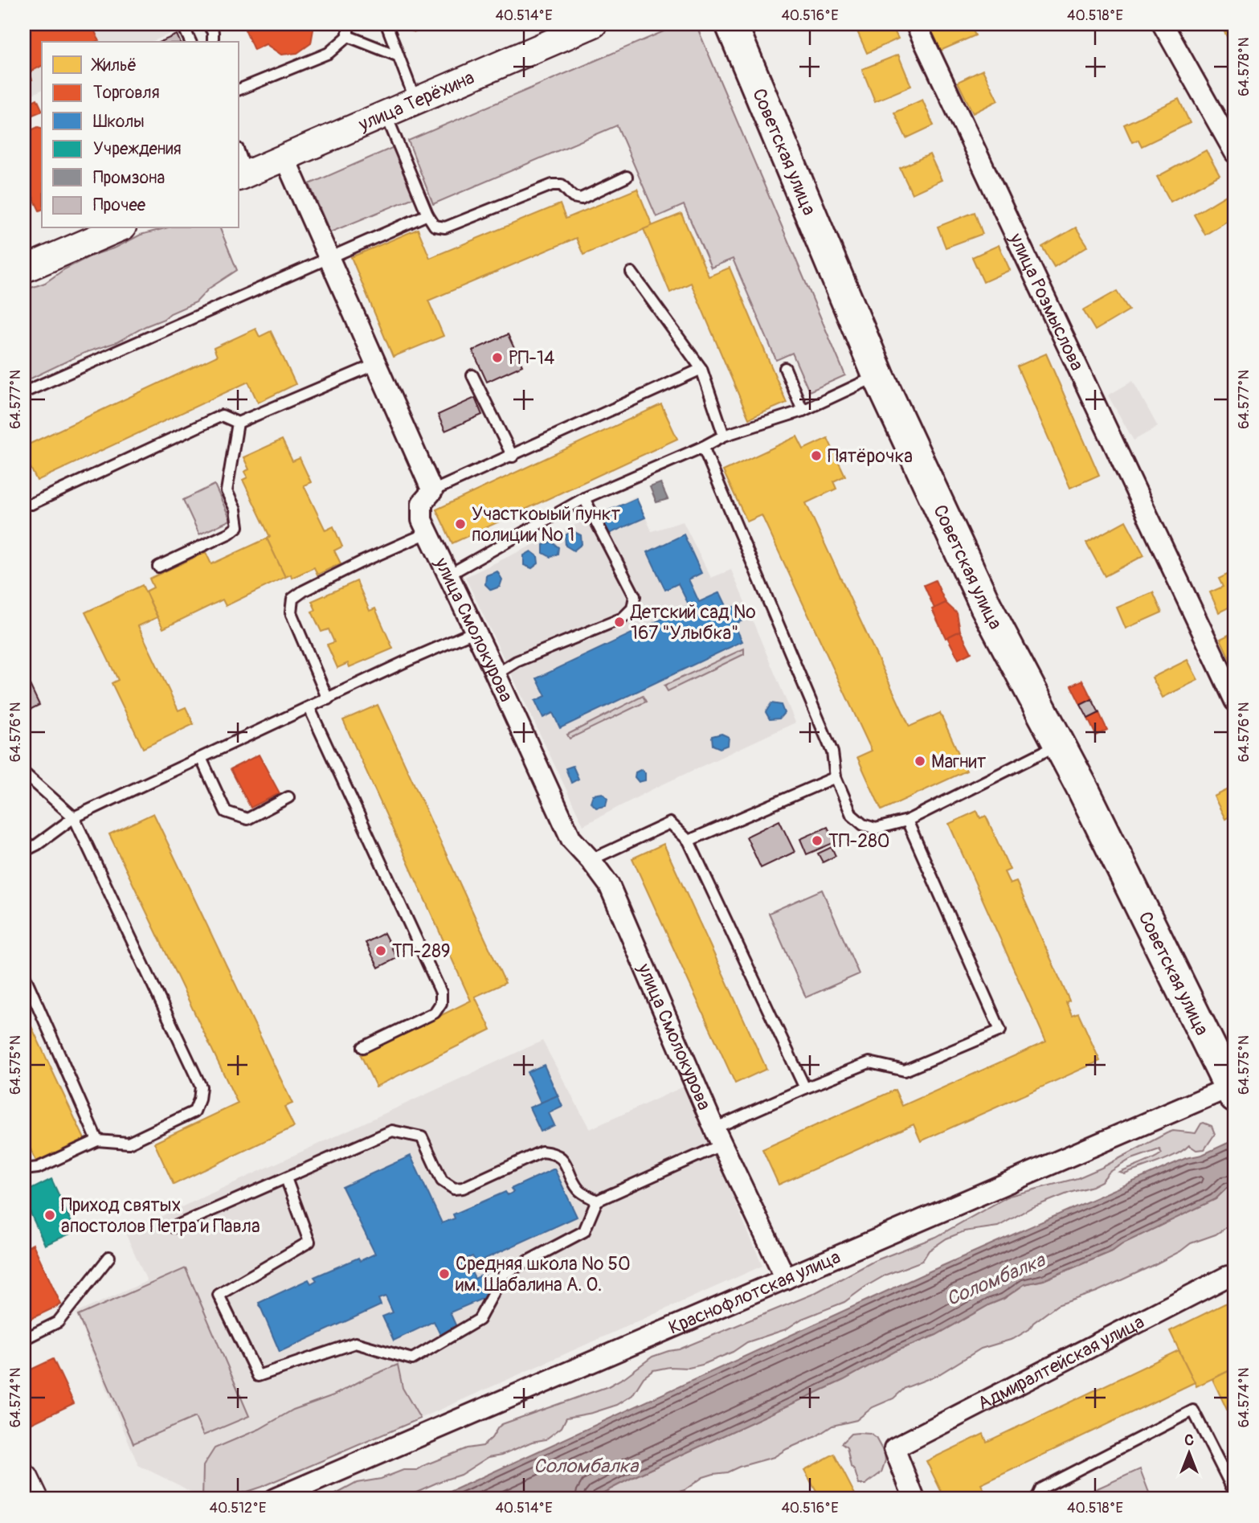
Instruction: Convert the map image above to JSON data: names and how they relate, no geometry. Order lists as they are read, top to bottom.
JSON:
{
  "streets": {
    "main road": ["Советская улица"],
    "street": [
      "улица Терёхина",
      "улица Розмыслова",
      "улица Смолокурова",
      "Краснофлотская улица",
      "Адмиралтейская улица"
    ]
  },
  "crossings": [
    ["Советская улица", "Краснофлотская улица"],
    ["улица Смолокурова", "Краснофлотская улица"]
  ],
  "water": ["Соломбалка"],
  "places": [
    "РП-14",
    "Пятёрочка",
    "Участкоыый пункт полиции № 1",
    "Детский сад № 167 \"Улыбка\"",
    "Магнит",
    "ТП-280",
    "ТП-289",
    "Приход святых апостолов Петра и Павла",
    "Средняя школа № 50 им. Шабалина А. О."
  ],
  "legend": [
    "Жильё",
    "Торговля",
    "Школы",
    "Учреждения",
    "Промзона",
    "Прочее"
  ],
  "north": "top",
  "coordinates": [
    "40.514°E",
    "40.516°E",
    "40.518°E",
    "64.578°N",
    "64.577°N",
    "64.576°N",
    "64.575°N",
    "64.574°N",
    "40.512°E"
  ]
}
